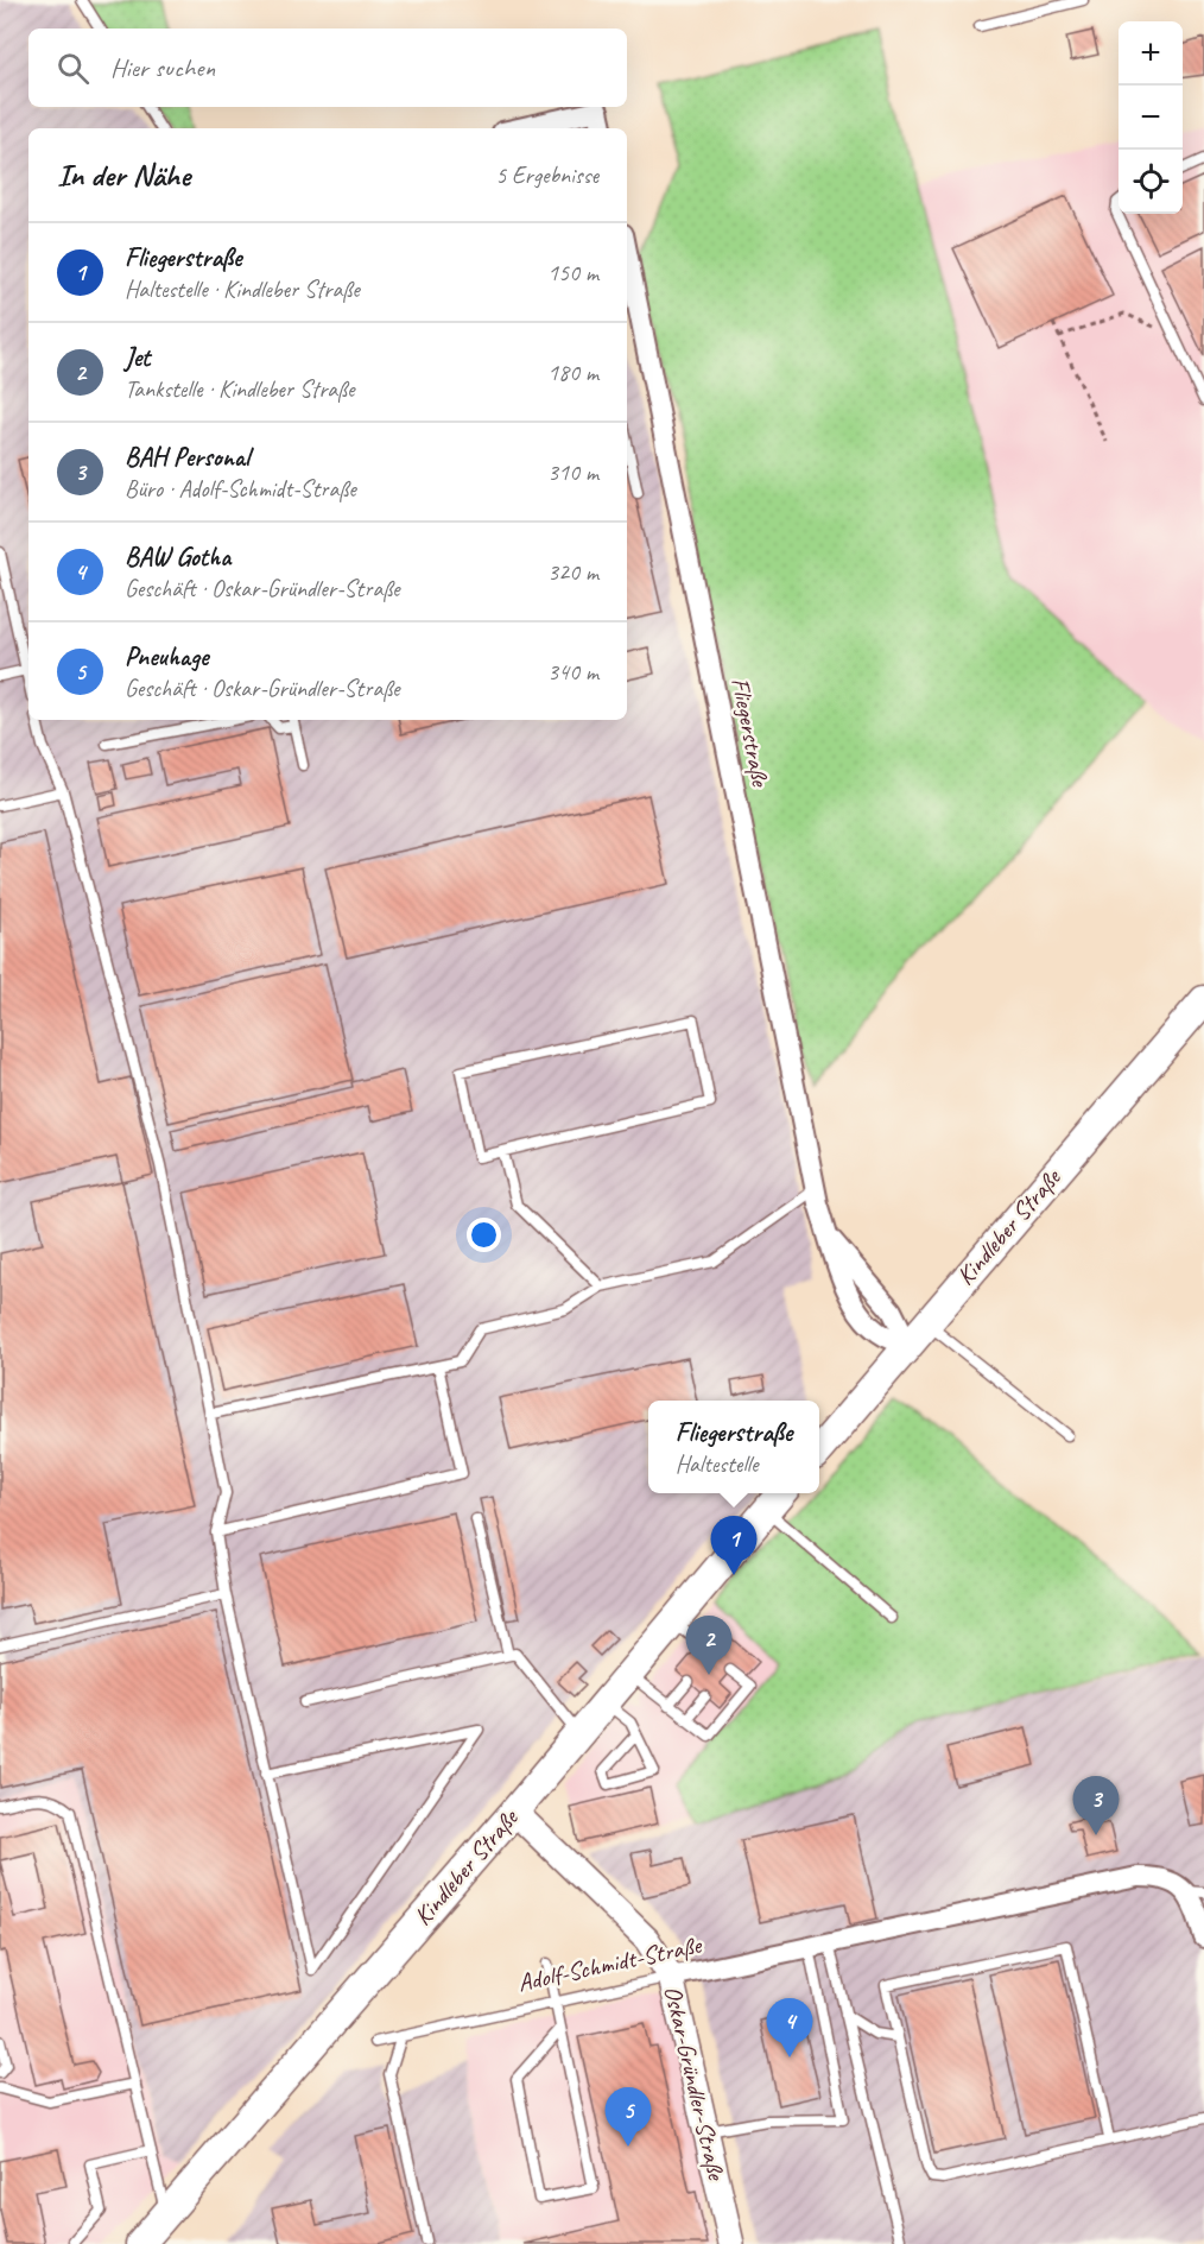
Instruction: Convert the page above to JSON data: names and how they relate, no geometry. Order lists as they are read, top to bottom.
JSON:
{
  "streets": {
    "main road": ["Kindleber Straße"],
    "street": ["Fliegerstraße", "Adolf-Schmidt-Straße", "Oskar-Gründler-Straße"]
  },
  "crossings": [
    ["Fliegerstraße", "Kindleber Straße"],
    ["Kindleber Straße", "Oskar-Gründler-Straße"],
    ["Adolf-Schmidt-Straße", "Oskar-Gründler-Straße"]
  ],
  "page": {
    "map_buttons": ["+", "−"],
    "search": "Hier suchen",
    "heading": ["In der Nähe", "5 Ergebnisse"],
    "list": [
      {
        "mark": "1",
        "name": "Fliegerstraße",
        "note": "Haltestelle · Kindleber Straße",
        "value": "150 m"
      },
      {
        "mark": "2",
        "name": "Jet",
        "note": "Tankstelle · Kindleber Straße",
        "value": "180 m"
      },
      {
        "mark": "3",
        "name": "BAH Personal",
        "note": "Büro · Adolf-Schmidt-Straße",
        "value": "310 m"
      },
      {
        "mark": "4",
        "name": "BAW Gotha",
        "note": "Geschäft · Oskar-Gründler-Straße",
        "value": "320 m"
      },
      {
        "mark": "5",
        "name": "Pneuhage",
        "note": "Geschäft · Oskar-Gründler-Straße",
        "value": "340 m"
      }
    ],
    "popup": ["Fliegerstraße", "Haltestelle"],
    "pins": [
      "1",
      "2",
      "3",
      "4",
      "5"
    ]
  }
}
